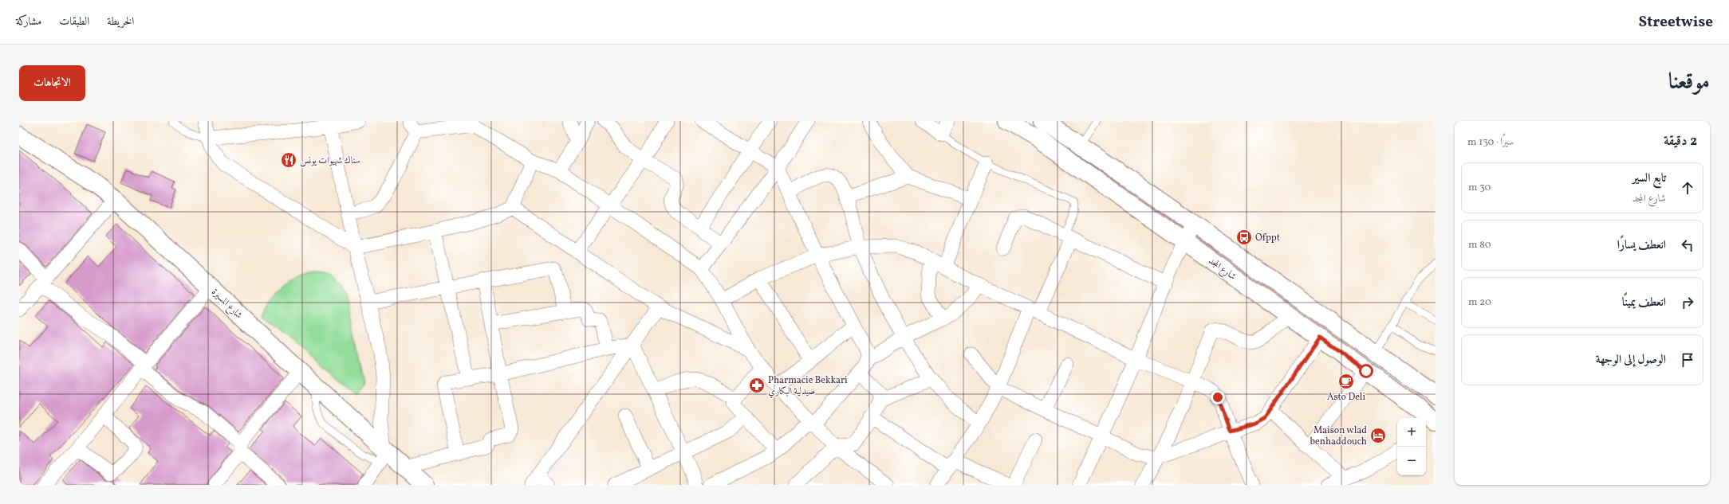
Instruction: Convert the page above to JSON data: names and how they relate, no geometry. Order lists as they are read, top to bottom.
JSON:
{
  "streets": {
    "main road": ["شارع المجد", "شارع المسيرة"]
  },
  "places": {
    "restaurant": ["سناك شهيوات يونس"],
    "bus stop": ["Ofppt"],
    "cafe": ["Asto Deli"],
    "pharmacy": ["Pharmacie Bekkari صيدلية البكاري"],
    "hotel": ["Maison wlad benhaddouch"]
  },
  "page": {
    "header": "Streetwise",
    "nav": ["الخريطة", "الطبقات", "مشاركة"],
    "title": "موقعنا",
    "buttons": "الاتجاهات",
    "heading": ["2 دقيقة", "سيرًا · 130 m"],
    "list": [
      ["تابع السير", "شارع المجد", "30 m"],
      ["انعطف يسارًا", "80 m"],
      ["انعطف يمينًا", "20 m"],
      "الوصول إلى الوجهة"
    ],
    "map_buttons": ["+", "−"]
  }
}
